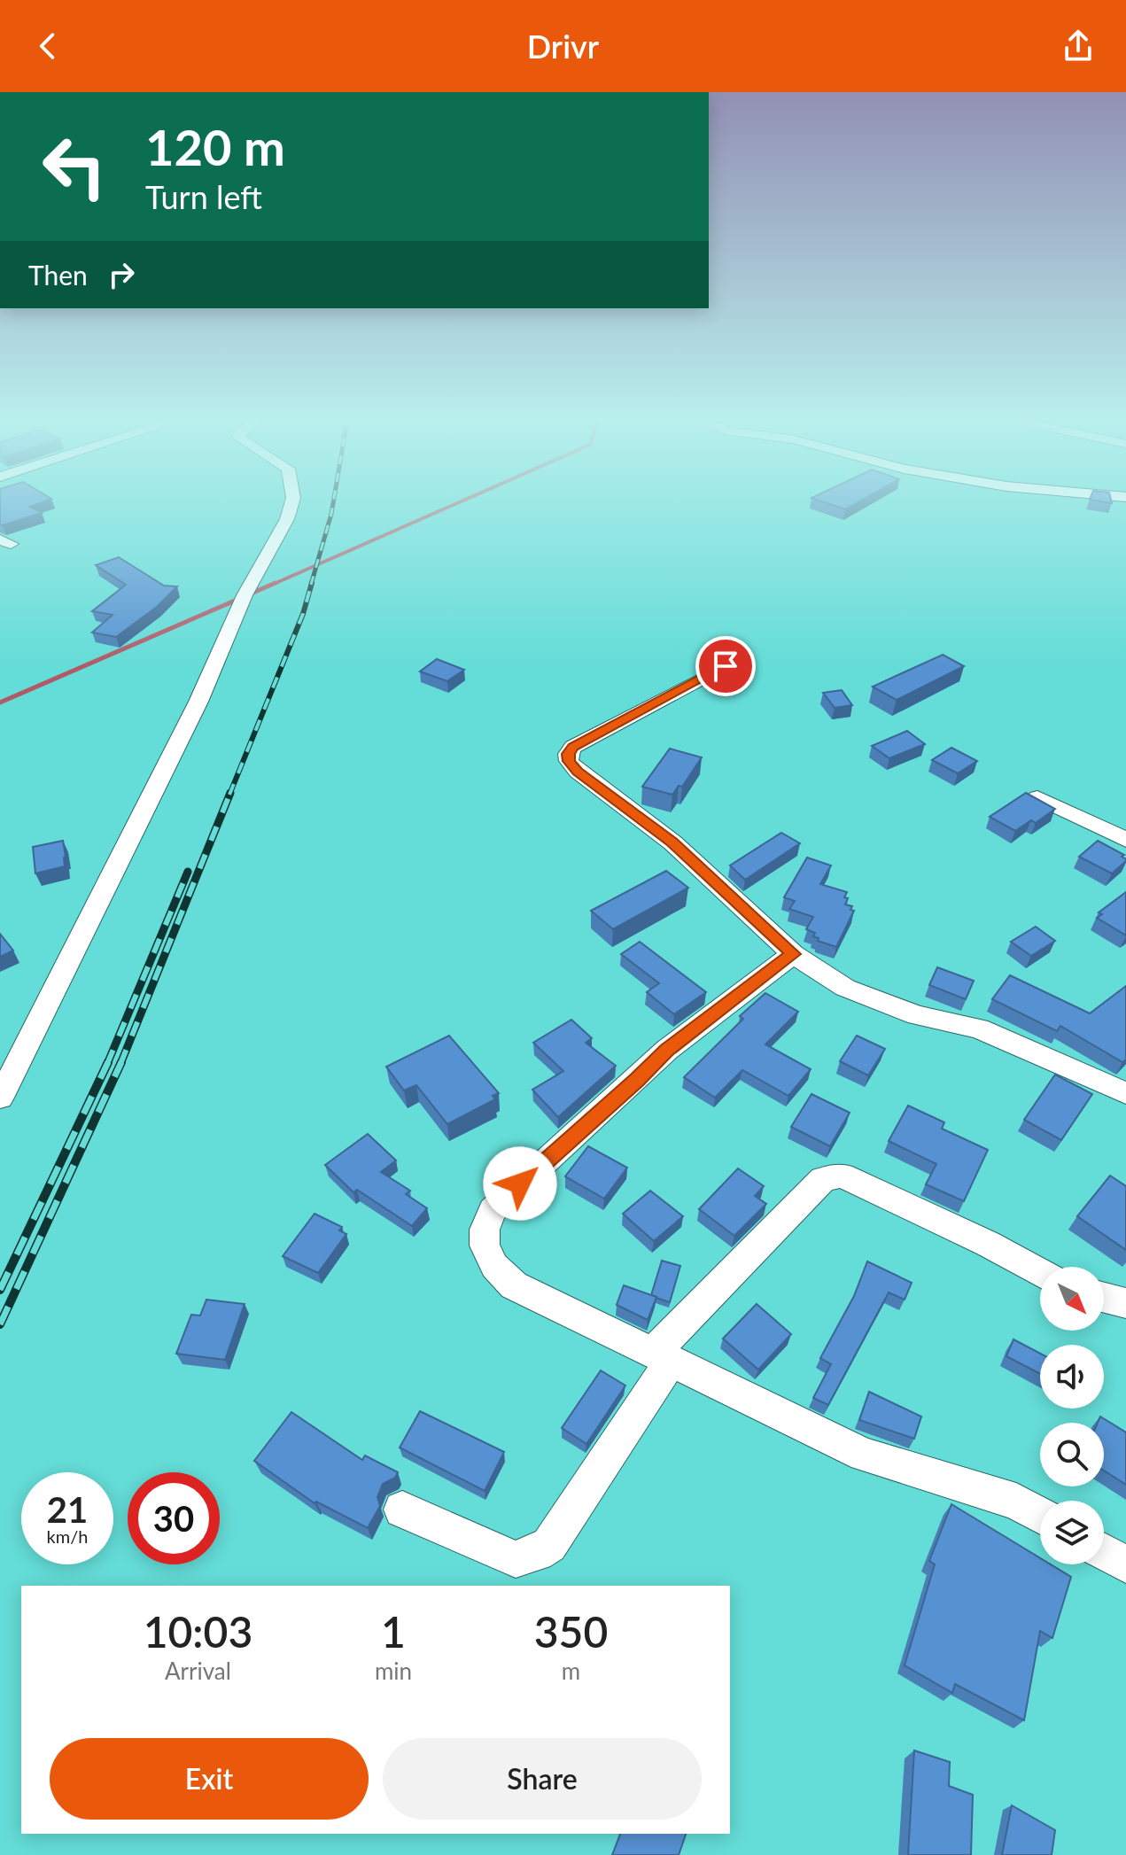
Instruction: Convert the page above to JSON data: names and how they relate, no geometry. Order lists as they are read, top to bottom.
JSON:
{
  "north": "bottom right",
  "page": {
    "header": "Drivr",
    "turn": ["120 m", "Turn left"],
    "then": "Then",
    "speed": "21 km/h",
    "limit": "30",
    "eta": [
      "10:03",
      "Arrival",
      "1",
      "min",
      "350",
      "m"
    ],
    "buttons": ["Exit", "Share"]
  }
}
